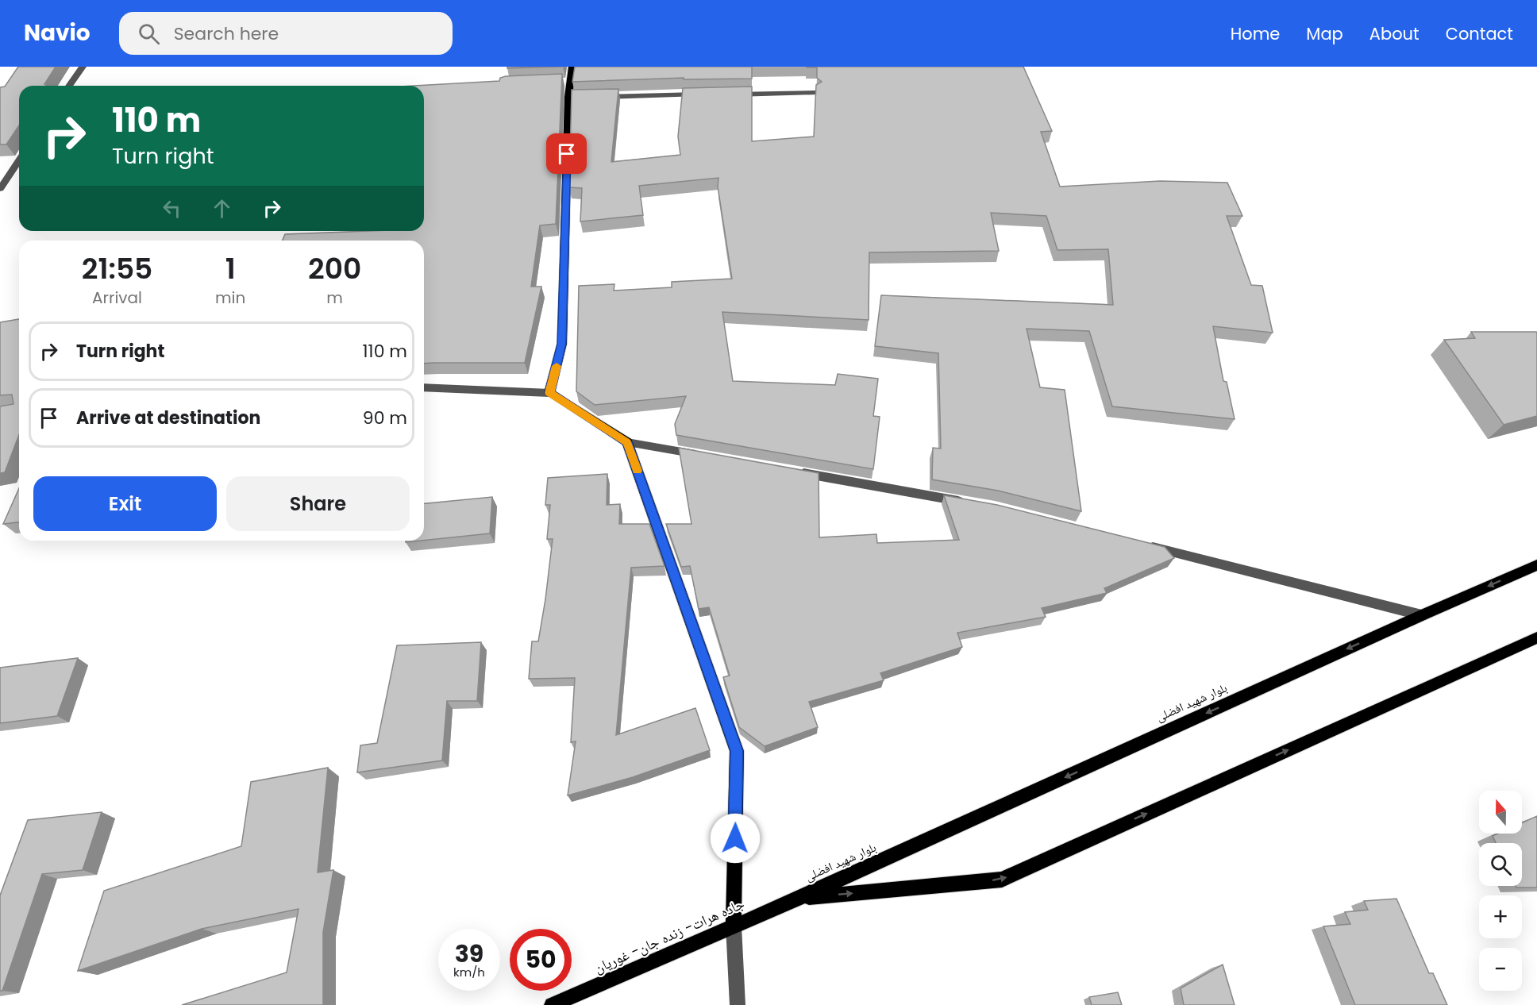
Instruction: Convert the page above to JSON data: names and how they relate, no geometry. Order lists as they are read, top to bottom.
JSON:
{
  "streets": {
    "main road": ["بلوار شهید افضلی", "جاده هرات- زنده جان- غوریان"]
  },
  "crossings": [
    ["بلوار شهید افضلی", "جاده هرات- زنده جان- غوریان"]
  ],
  "north": "top",
  "page": {
    "header": "Navio",
    "search": "Search here",
    "nav": [
      "Home",
      "Map",
      "About",
      "Contact"
    ],
    "turn": ["110 m", "Turn right"],
    "eta": [
      "21:55",
      "Arrival",
      "1",
      "min",
      "200",
      "m"
    ],
    "list": [
      {
        "name": "Turn right",
        "value": "110 m"
      },
      {
        "name": "Arrive at destination",
        "value": "90 m"
      }
    ],
    "buttons": ["Exit", "Share"],
    "map_buttons": ["+", "−"],
    "speed": "39 km/h",
    "limit": "50"
  }
}
